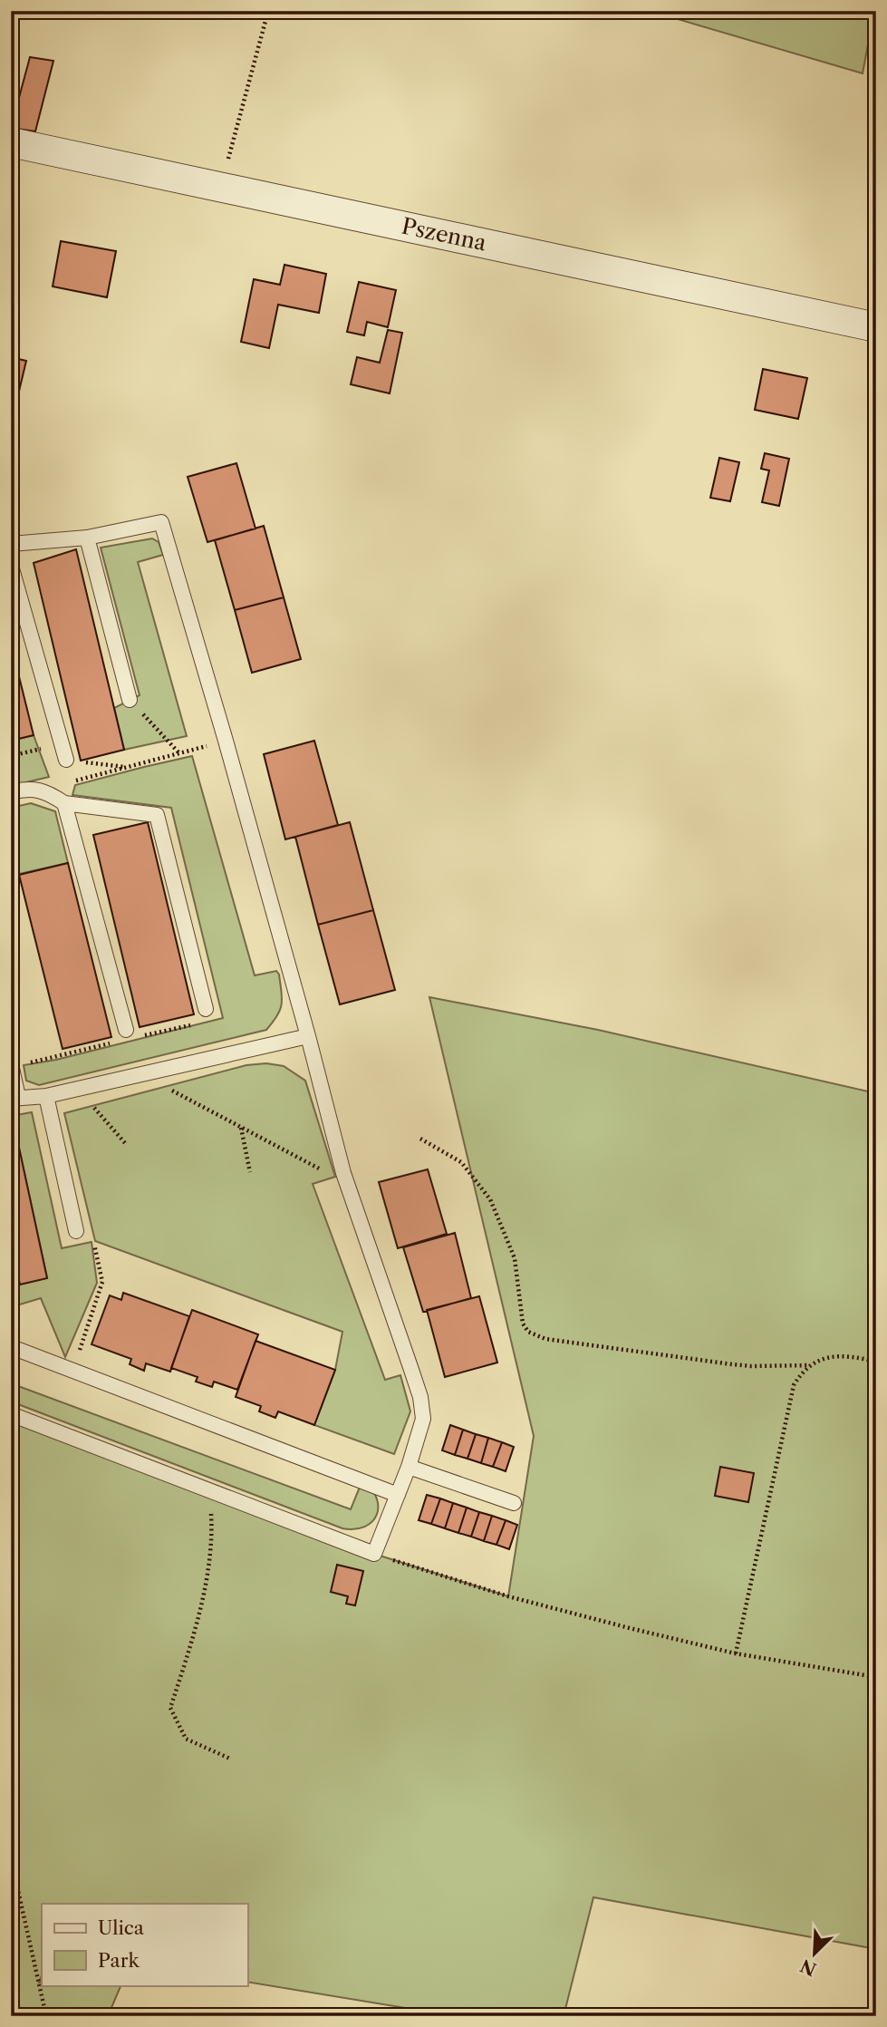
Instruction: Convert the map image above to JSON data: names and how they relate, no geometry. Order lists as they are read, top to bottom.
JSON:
{
  "streets": {
    "street": ["Pszenna"]
  },
  "legend": ["Ulica", "Park"],
  "north": "bottom left"
}
